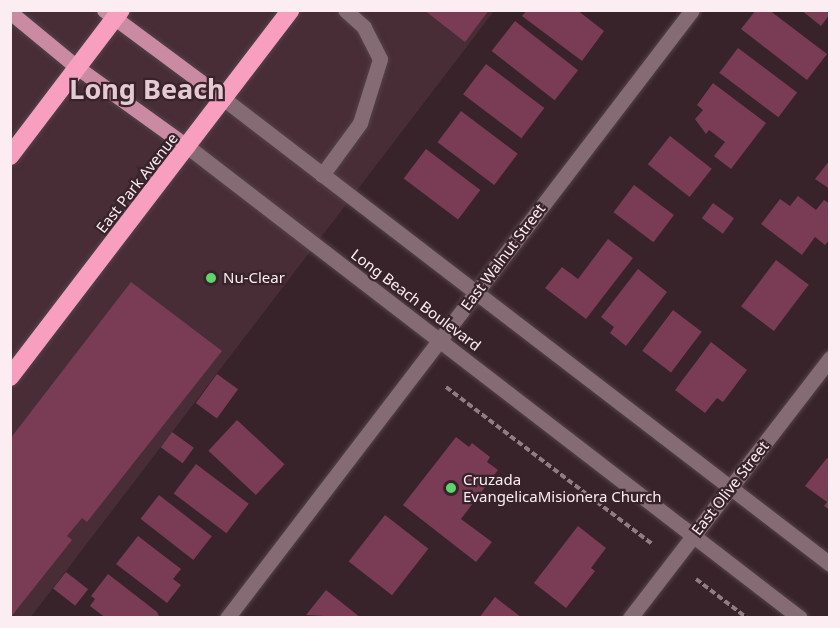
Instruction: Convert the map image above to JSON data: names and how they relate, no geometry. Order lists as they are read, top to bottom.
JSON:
{
  "streets": {
    "highway": ["East Park Avenue"],
    "main road": ["Long Beach Boulevard"],
    "street": ["East Walnut Street", "East Olive Street"]
  },
  "crossings": [
    ["East Park Avenue", "Long Beach Boulevard"],
    ["East Walnut Street", "Long Beach Boulevard"],
    ["Long Beach Boulevard", "East Olive Street"]
  ],
  "districts": ["Long Beach"],
  "places": ["Nu-Clear", "Cruzada EvangelicaMisionera Church"]
}
